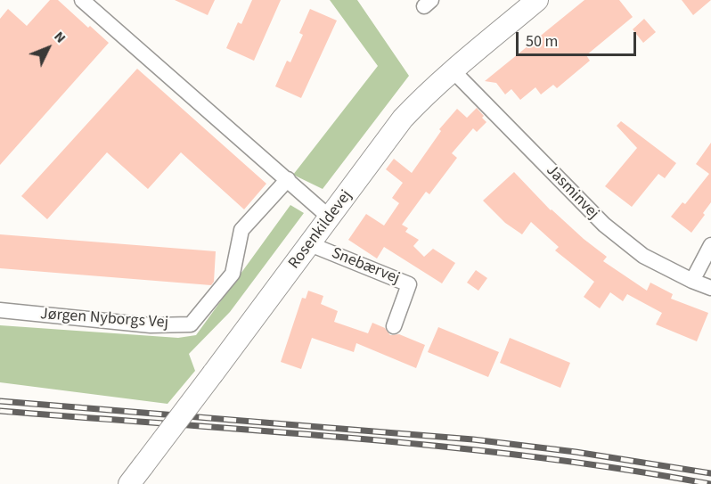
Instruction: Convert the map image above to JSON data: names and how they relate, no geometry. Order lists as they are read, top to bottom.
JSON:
{
  "streets": {
    "street": [
      "Jasminvej",
      "Rosenkildevej",
      "Snebærvej",
      "Jørgen Nyborgs Vej"
    ]
  },
  "crossings": [
    ["Jasminvej", "Rosenkildevej"],
    ["Rosenkildevej", "Snebærvej"]
  ],
  "scale_bar": "50 m",
  "north": "top right"
}
